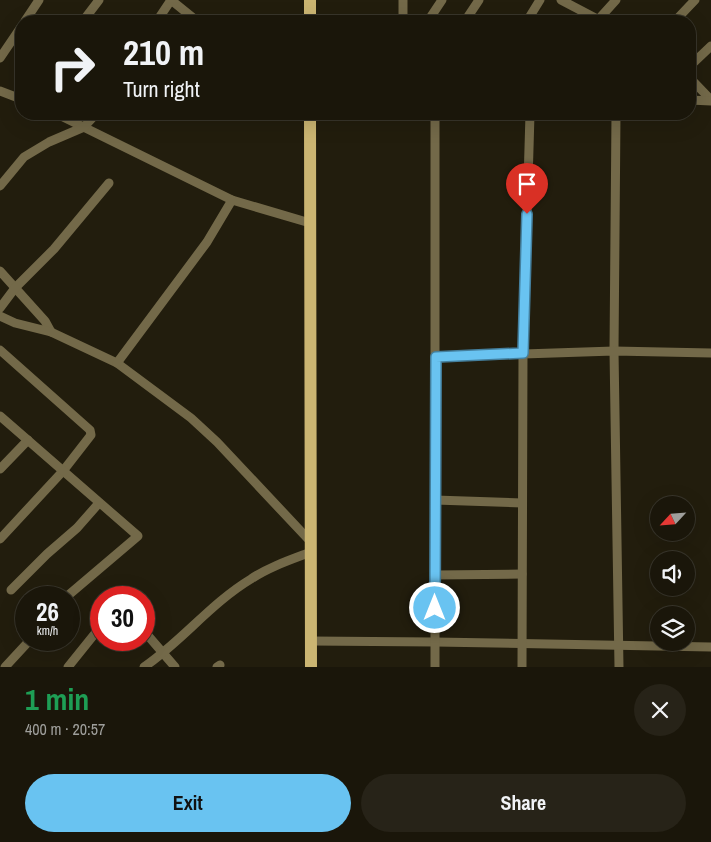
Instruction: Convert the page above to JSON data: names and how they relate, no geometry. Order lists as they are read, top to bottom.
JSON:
{
  "north": "bottom left",
  "page": {
    "turn": ["210 m", "Turn right"],
    "speed": "26 km/h",
    "limit": "30",
    "heading": ["1 min", "400 m · 20:57"],
    "buttons": ["Exit", "Share"]
  }
}
